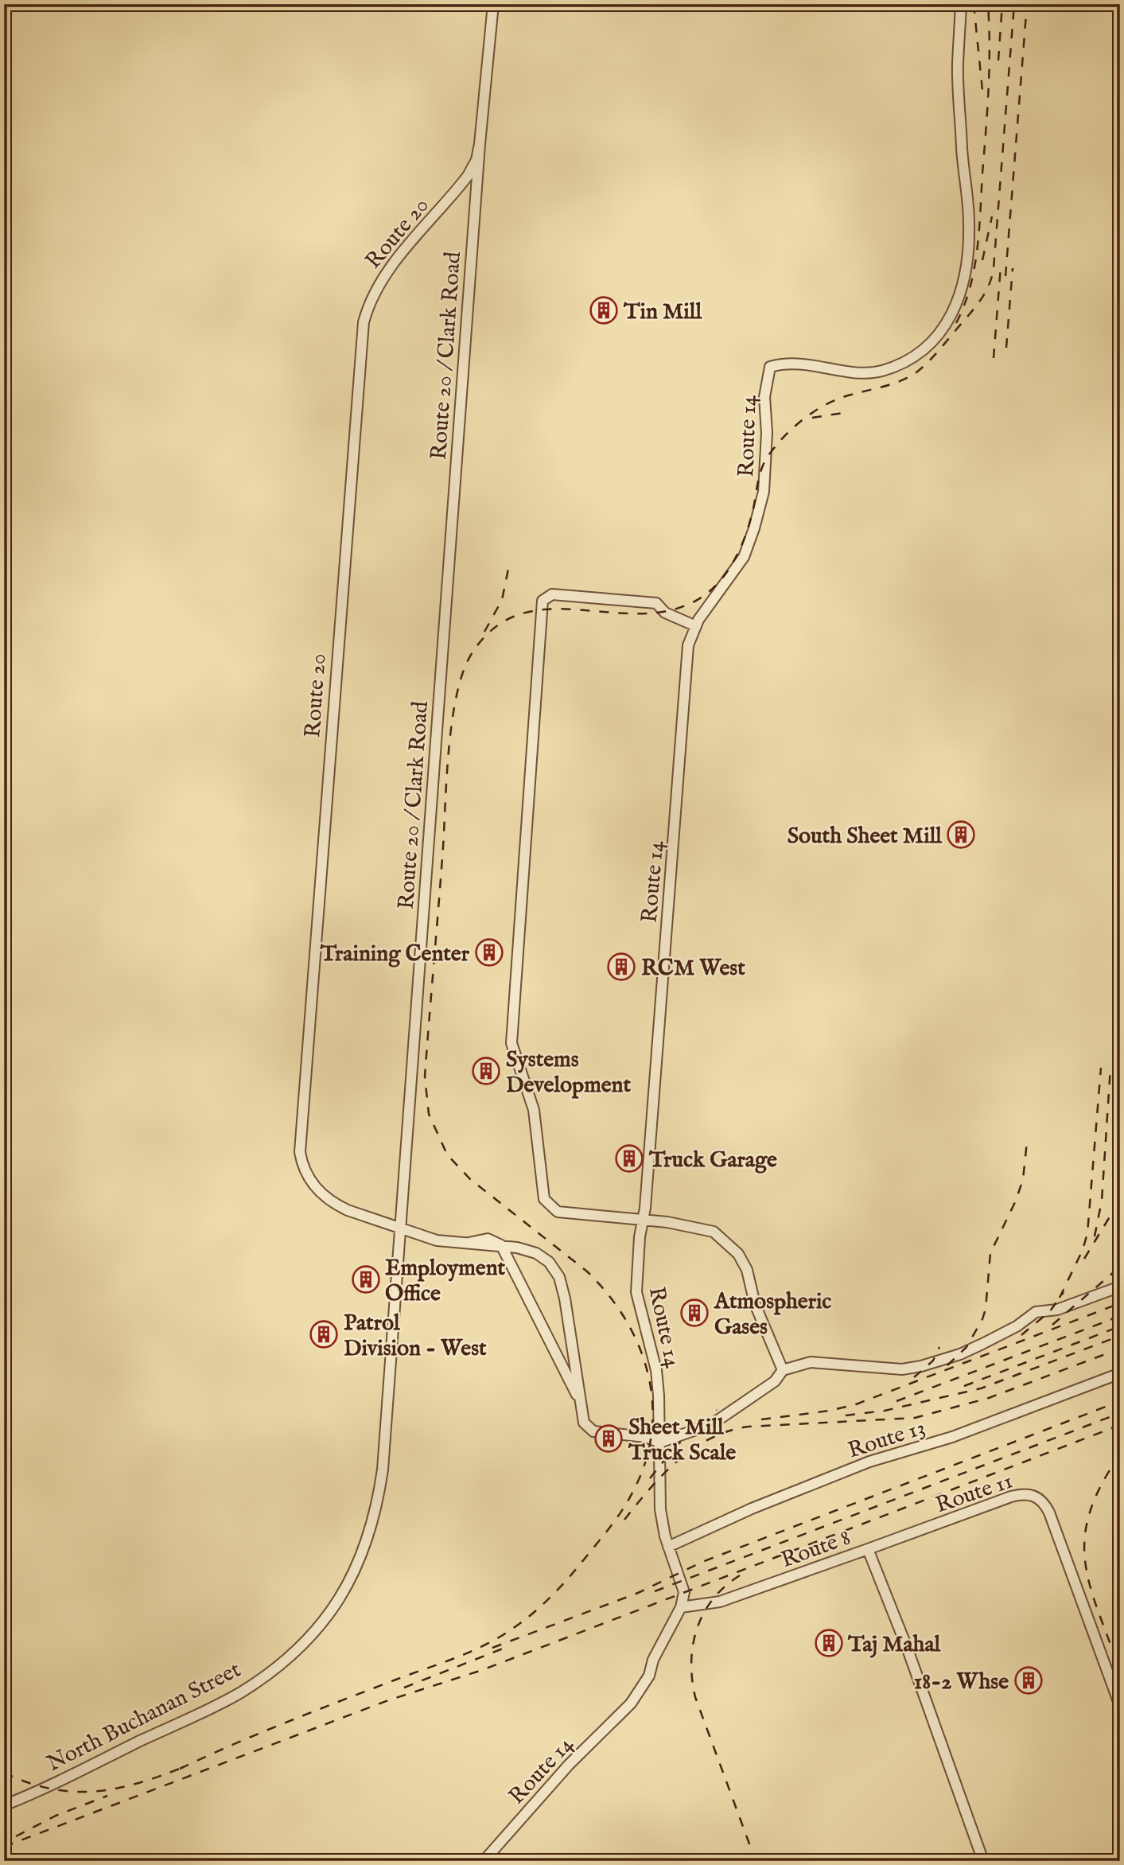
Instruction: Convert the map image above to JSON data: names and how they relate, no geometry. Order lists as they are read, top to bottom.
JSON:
{
  "streets": {
    "street": [
      "Route 20",
      "Route 20 / Clark Road",
      "Route 14",
      "Route 13",
      "Route 11",
      "Route 8",
      "North Buchanan Street"
    ]
  },
  "crossings": [
    ["Route 20", "Route 20 / Clark Road"],
    ["Route 20 / Clark Road", "North Buchanan Street"],
    ["Route 14", "Route 13"],
    ["Route 14", "Route 8"],
    ["Route 11", "Route 8"]
  ],
  "places": {
    "building": [
      "Tin Mill",
      "South Sheet Mill",
      "Training Center",
      "RCM West",
      "Systems Development",
      "Truck Garage",
      "Employment Office",
      "Atmospheric Gases",
      "Patrol Division - West",
      "Sheet Mill Truck Scale",
      "Taj Mahal",
      "18-2 Whse"
    ]
  }
}
